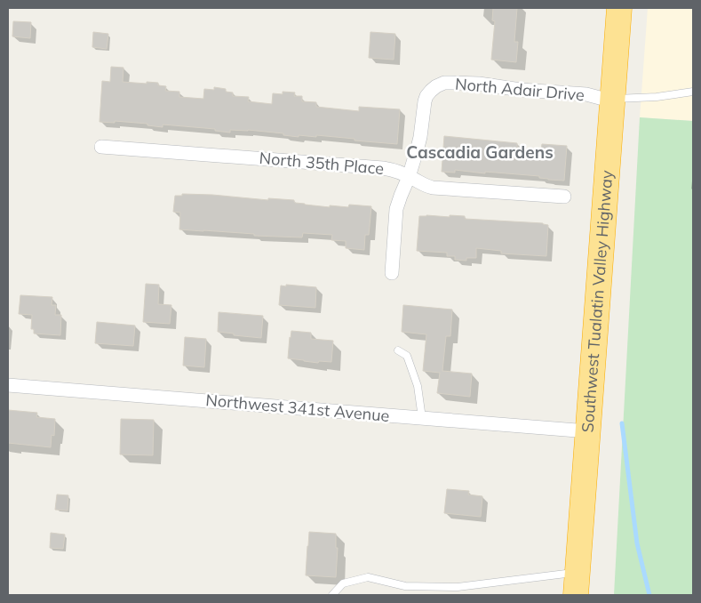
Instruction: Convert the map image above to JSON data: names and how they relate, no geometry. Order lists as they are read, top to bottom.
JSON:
{
  "streets": {
    "highway": ["Southwest Tualatin Valley Highway"],
    "street": ["North Adair Drive", "North 35th Place", "Northwest 341st Avenue"]
  },
  "crossings": [
    ["North Adair Drive", "North 35th Place"],
    ["North Adair Drive", "Southwest Tualatin Valley Highway"],
    ["Southwest Tualatin Valley Highway", "Northwest 341st Avenue"]
  ],
  "districts": ["Cascadia Gardens"]
}
